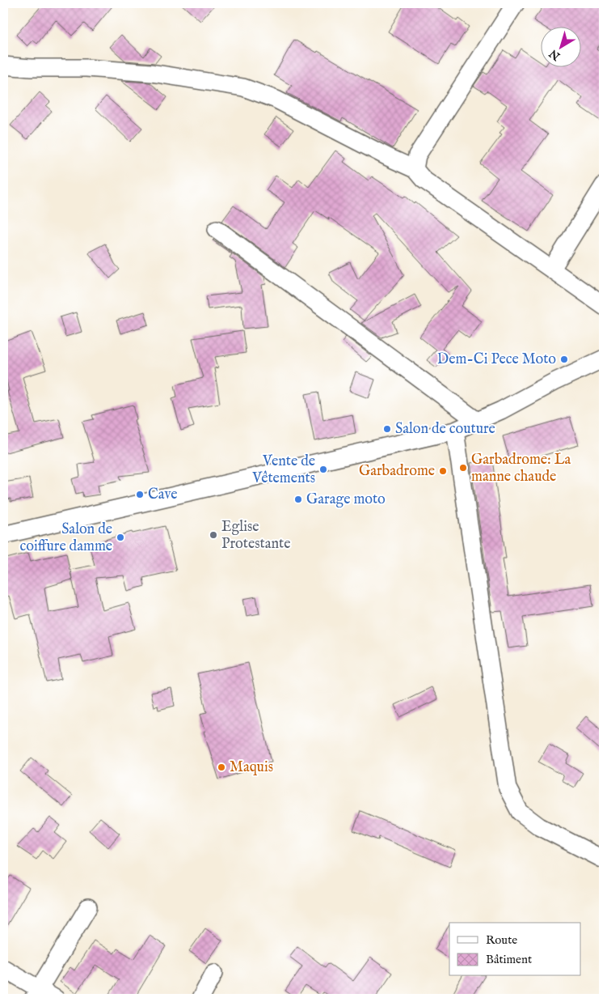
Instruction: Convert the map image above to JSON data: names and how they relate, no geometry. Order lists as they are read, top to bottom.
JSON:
{
  "places": [
    "Dem-Ci Pece Moto",
    "Salon de couture",
    "Garbadrome: La manne chaude",
    "Vente de Vêtements",
    "Garbadrome",
    "Cave",
    "Garage moto",
    "Eglise Protestante",
    "Salon de coiffure damme",
    "Maquis"
  ],
  "legend": ["Route", "Bâtiment"],
  "north": "bottom left"
}
